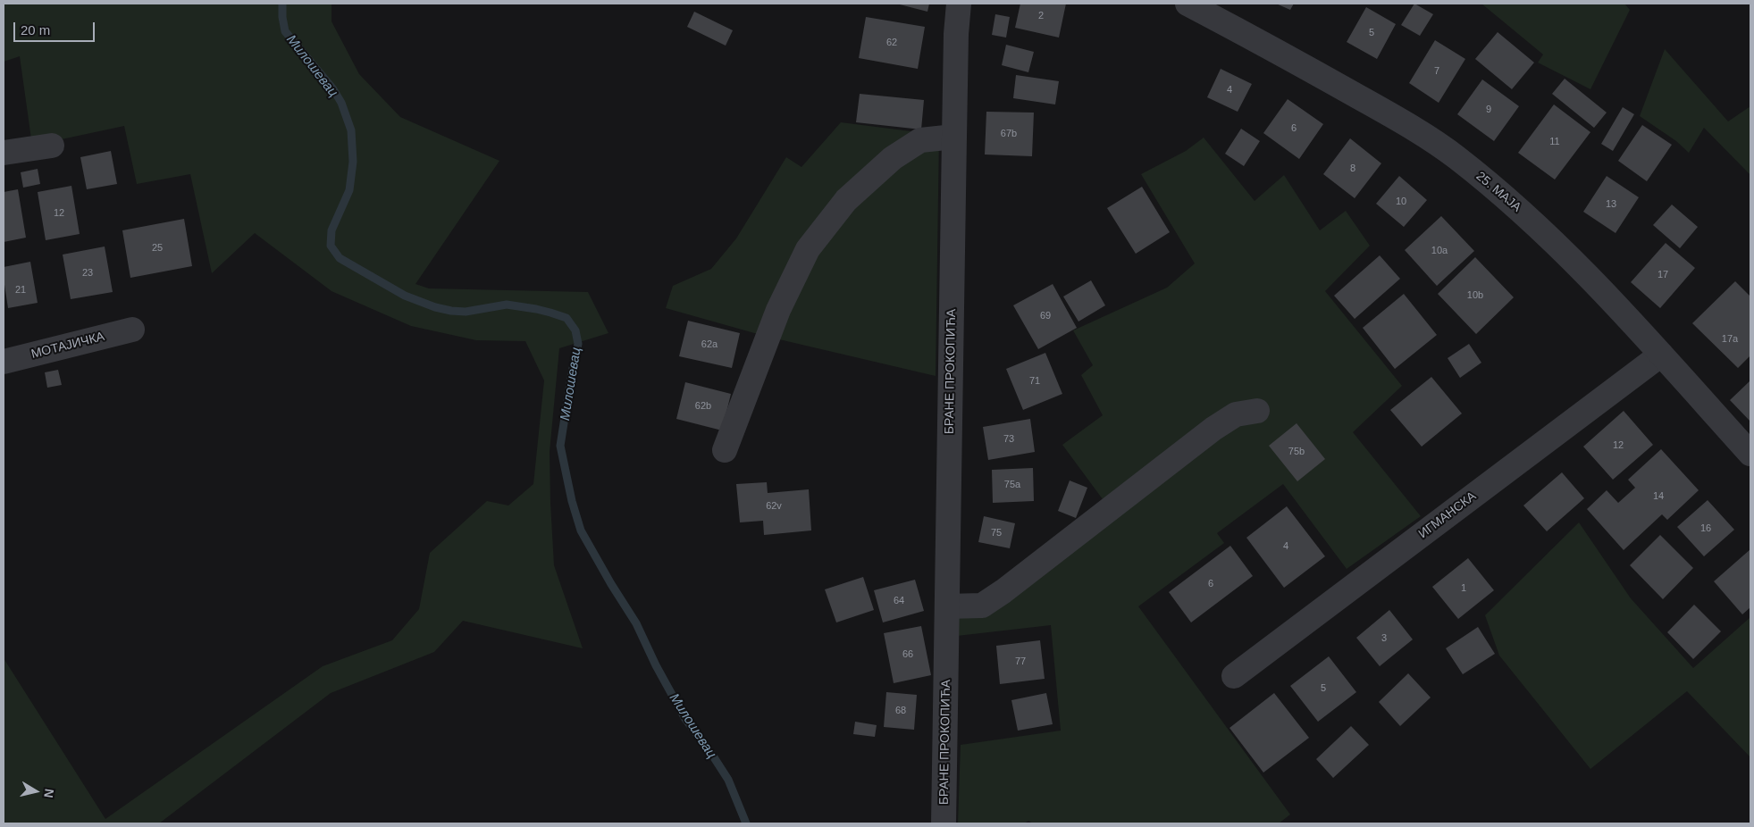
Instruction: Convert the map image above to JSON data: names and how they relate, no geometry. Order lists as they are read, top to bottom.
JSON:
{
  "streets": {
    "street": [
      "25. МАЈА",
      "МОТАЈИЧКА",
      "БРАНЕ ПРОКОПИЋА",
      "ИГМАНСКА"
    ]
  },
  "crossings": [
    ["25. МАЈА", "ИГМАНСКА"]
  ],
  "water": ["Милошевац"],
  "house_numbers": [
    "2",
    "5",
    "62",
    "7",
    "4",
    "9",
    "6",
    "67b",
    "11",
    "8",
    "10",
    "13",
    "12",
    "25",
    "10a",
    "23",
    "17",
    "21",
    "10b",
    "69",
    "17a",
    "62a",
    "71",
    "62b",
    "73",
    "12",
    "75b",
    "75a",
    "14",
    "62v",
    "16",
    "75",
    "4",
    "6",
    "1",
    "64",
    "3",
    "66",
    "77",
    "5",
    "68"
  ],
  "scale_bar": "20 m",
  "north": "right"
}
